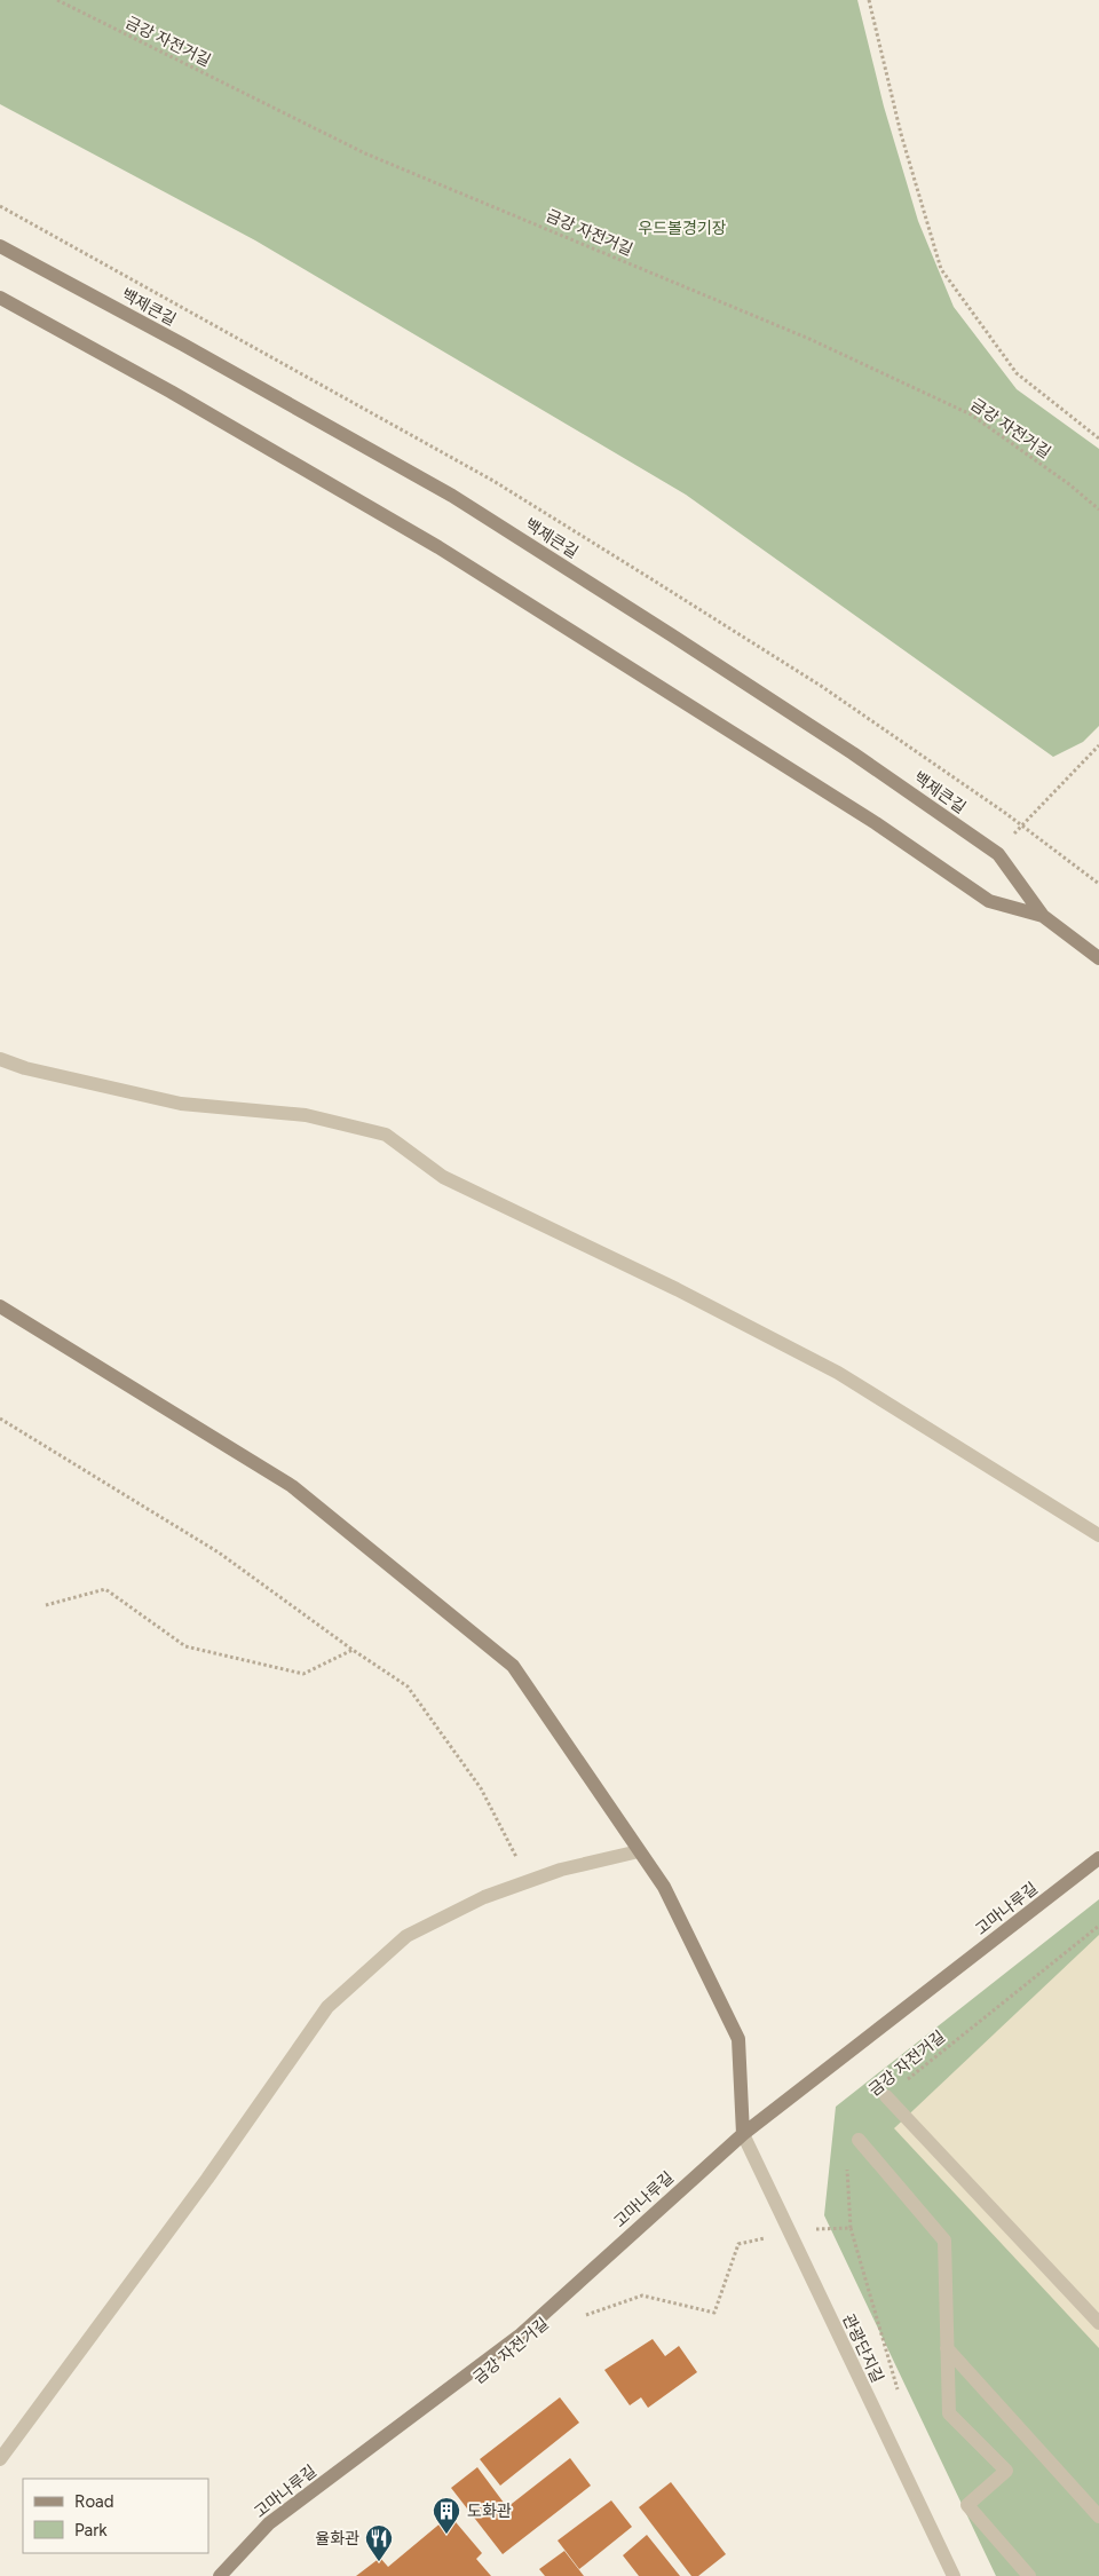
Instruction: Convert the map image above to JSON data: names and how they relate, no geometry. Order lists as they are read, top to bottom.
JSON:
{
  "streets": {
    "main road": ["백제큰길", "고마나루길"],
    "street": ["관광단지길"],
    "path": ["금강 자전거길"]
  },
  "crossings": [
    ["고마나루길", "관광단지길"]
  ],
  "parks": ["우드볼경기장"],
  "places": {
    "building": ["도화관"],
    "restaurant": ["율화관"]
  },
  "legend": ["Road", "Park"]
}
